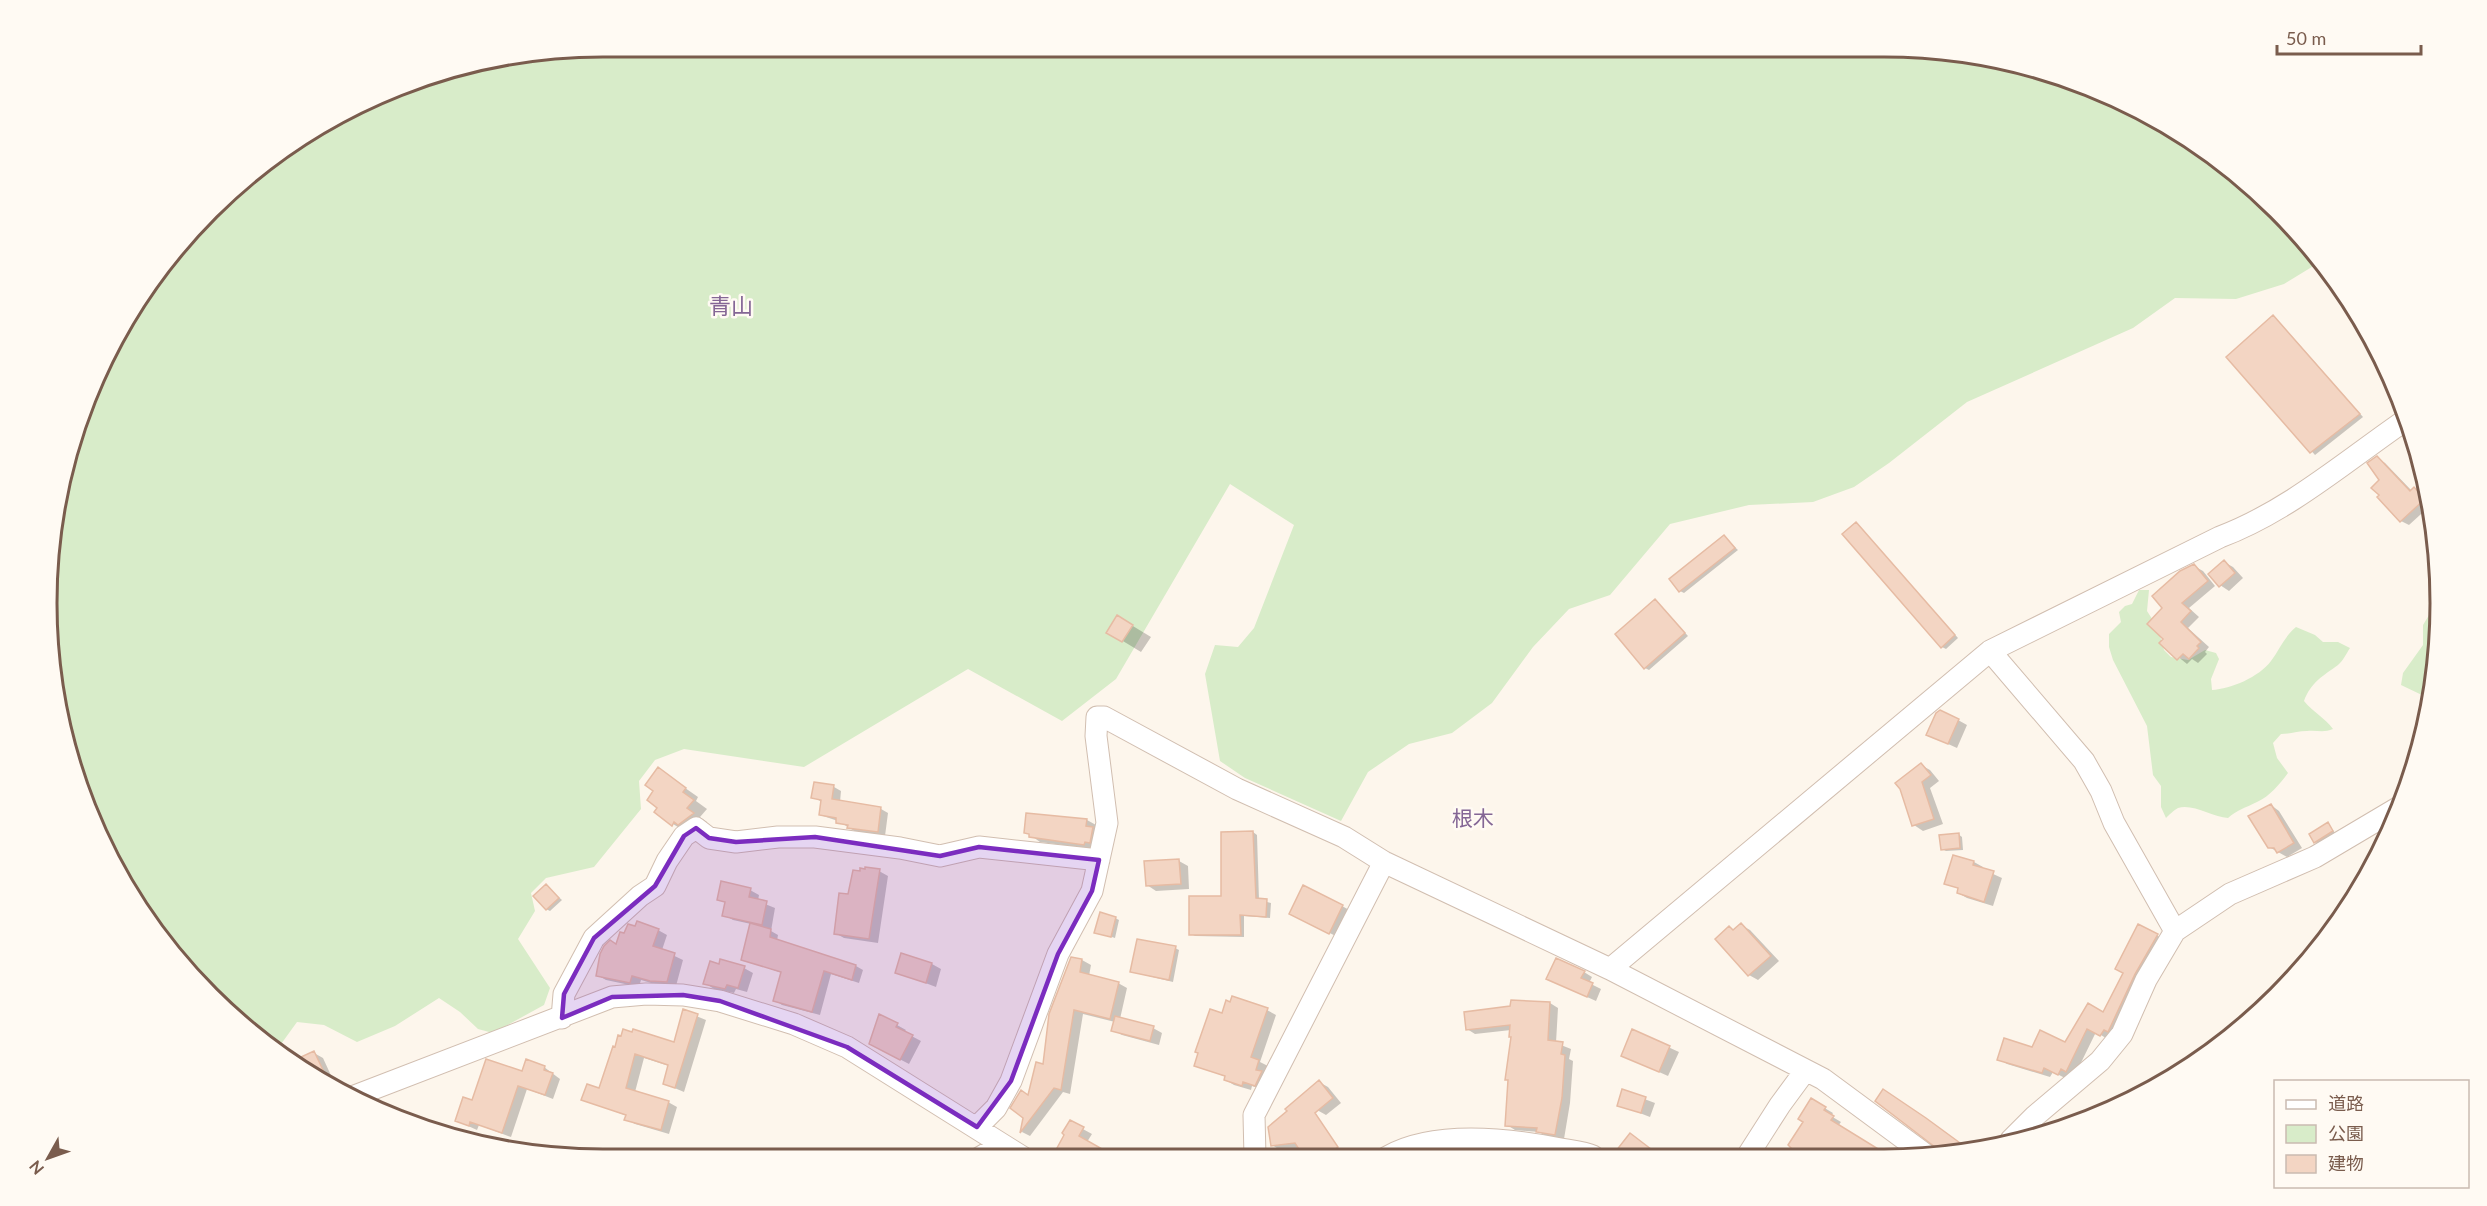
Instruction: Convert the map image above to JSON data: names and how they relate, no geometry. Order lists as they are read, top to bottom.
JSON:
{
  "districts": ["青山", "根木"],
  "legend": ["道路", "公園", "建物"],
  "scale_bar": "50 m",
  "north": "bottom left"
}
